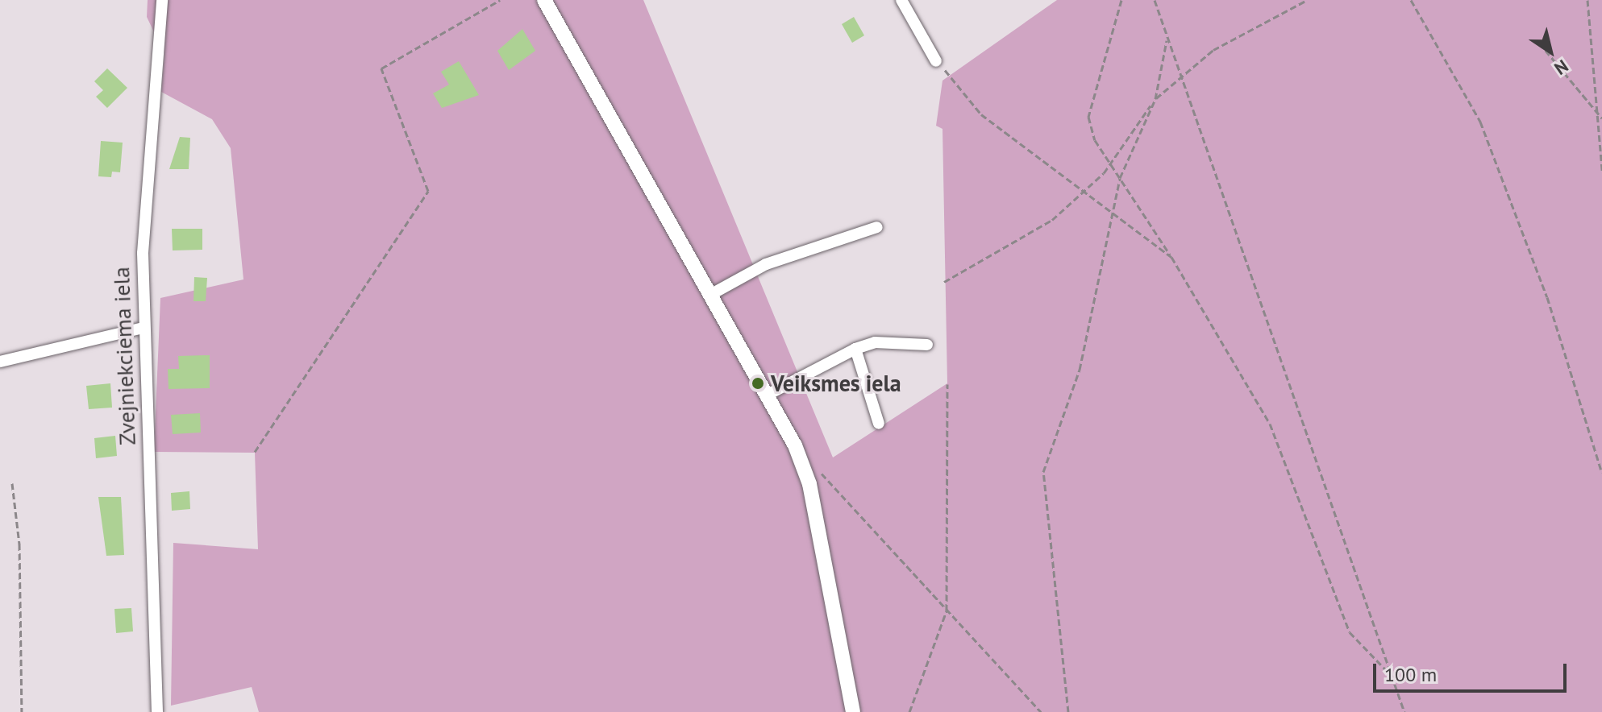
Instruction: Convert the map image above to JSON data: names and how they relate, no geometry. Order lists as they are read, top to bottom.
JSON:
{
  "streets": {
    "street": ["Zvejniekciema iela"]
  },
  "places": ["Veiksmes iela"],
  "scale_bar": "100 m",
  "north": "bottom right"
}
